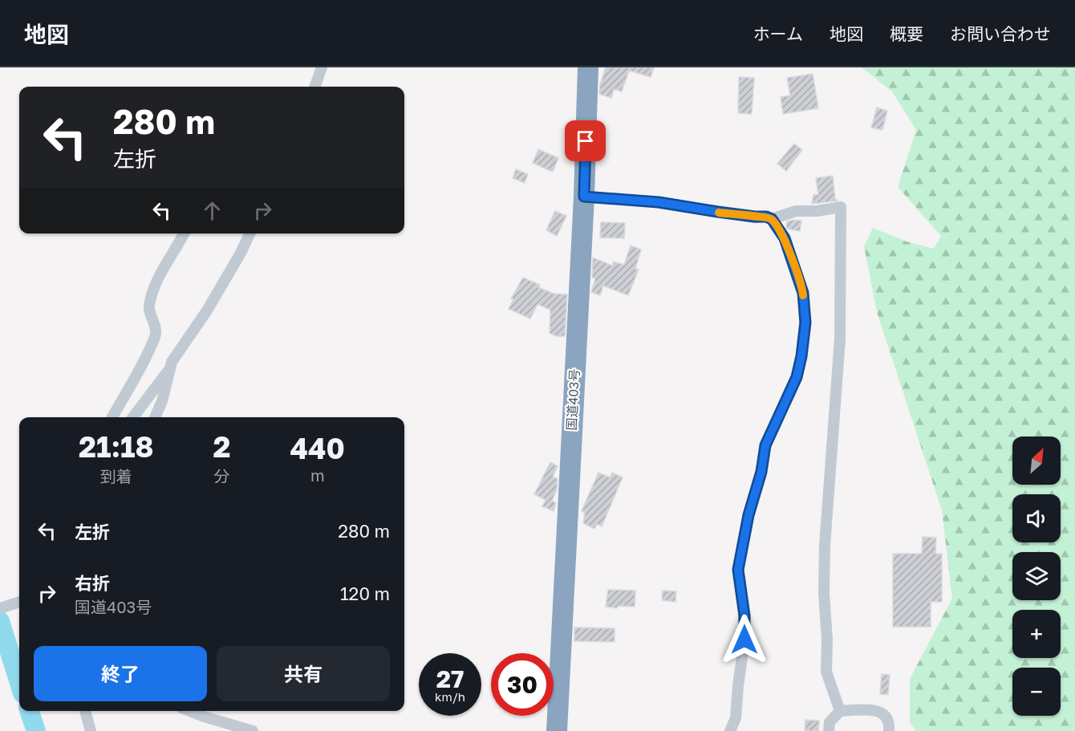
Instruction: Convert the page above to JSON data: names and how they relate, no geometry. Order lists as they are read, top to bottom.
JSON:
{
  "streets": {
    "highway": ["国道403号"]
  },
  "north": "top right",
  "page": {
    "header": "地図",
    "nav": [
      "ホーム",
      "地図",
      "概要",
      "お問い合わせ"
    ],
    "turn": ["280 m", "左折"],
    "eta": [
      "21:18",
      "到着",
      "2",
      "分",
      "440",
      "m"
    ],
    "map_buttons": ["+", "−"],
    "list": [
      {
        "name": "左折",
        "value": "280 m"
      },
      {
        "name": "右折",
        "note": "国道403号",
        "value": "120 m"
      }
    ],
    "buttons": ["終了", "共有"],
    "speed": "27 km/h",
    "limit": "30"
  }
}
